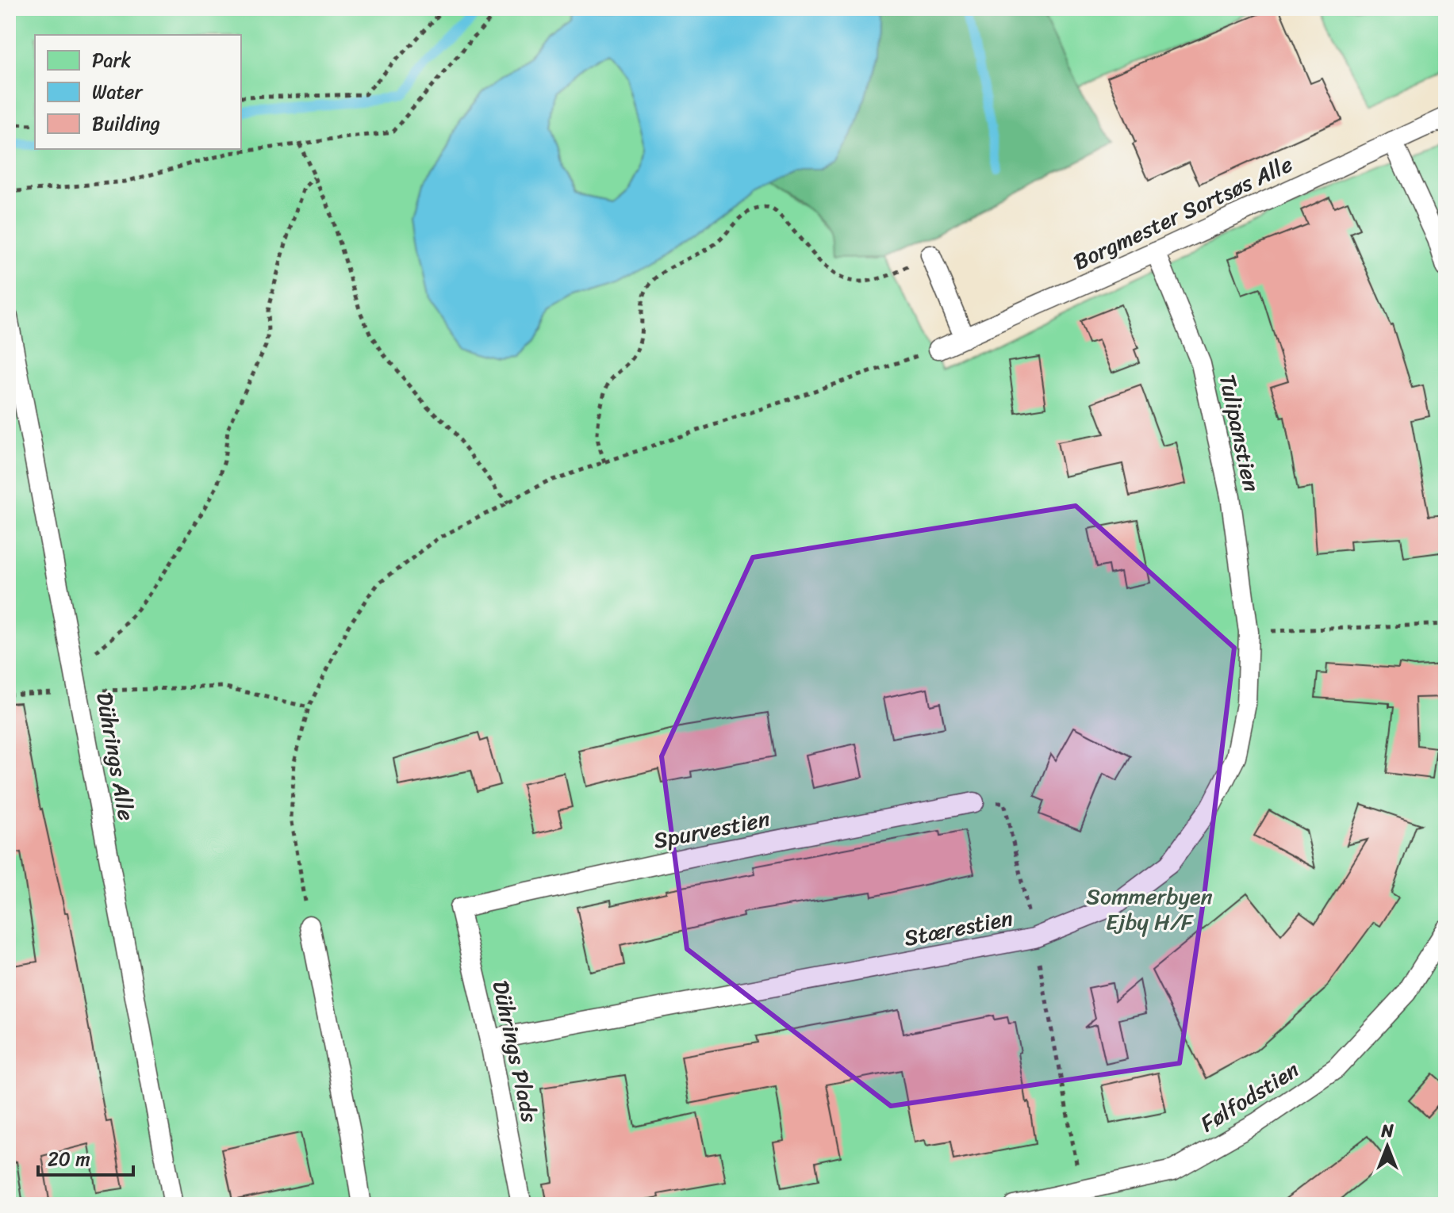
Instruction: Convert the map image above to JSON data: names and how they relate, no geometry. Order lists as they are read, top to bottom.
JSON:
{
  "streets": {
    "lane": [
      "Borgmester Sortsøs Alle",
      "Tulipanstien",
      "Dührings Alle",
      "Spurvestien",
      "Stærestien",
      "Dührings Plads",
      "Følfodstien"
    ]
  },
  "crossings": [
    ["Borgmester Sortsøs Alle", "Tulipanstien"],
    ["Tulipanstien", "Stærestien"],
    ["Spurvestien", "Dührings Plads"],
    ["Stærestien", "Dührings Plads"]
  ],
  "parks": ["Sommerbyen Ejby H/F"],
  "legend": ["Park", "Water", "Building"],
  "scale_bar": "20 m",
  "north": "top"
}
